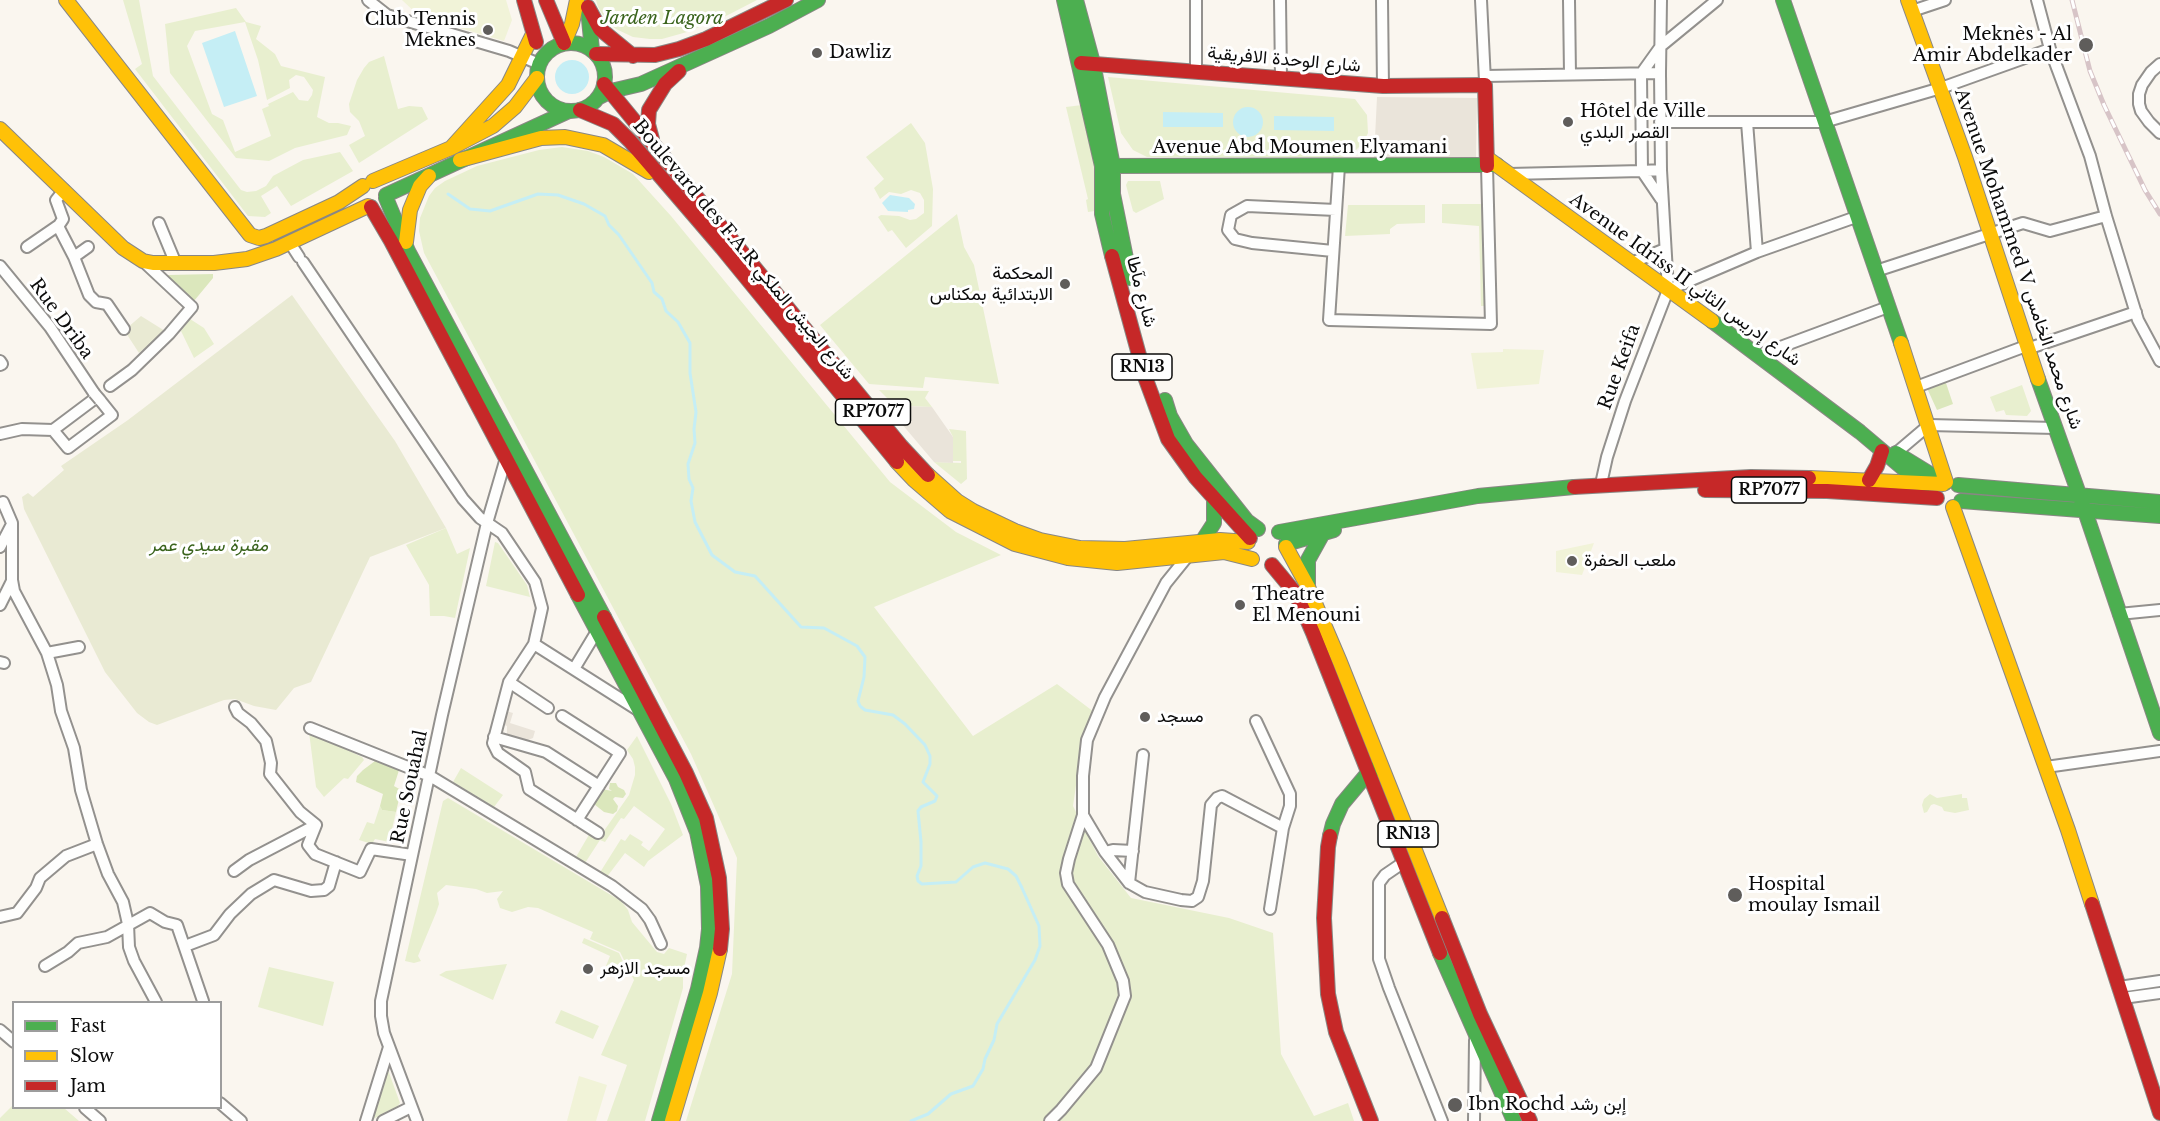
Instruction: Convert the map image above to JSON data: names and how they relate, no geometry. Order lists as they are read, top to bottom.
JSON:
{
  "streets": {
    "main road": [
      "شارع الوحدة الافريقية",
      "Avenue Abd Moumen Elyamani",
      "Boulevard des F.A.R شارع الجيش الملكي",
      "Avenue Mohammed V شارع محمد الخامس",
      "Avenue Idriss II شارع إدريس الثاني",
      "شارع مآطا",
      "RN13",
      "RP7077"
    ],
    "street": ["Rue Driba", "Rue Keifa", "Rue Souahal"]
  },
  "crossings": [
    ["شارع الوحدة الافريقية", "RN13"],
    ["Avenue Abd Moumen Elyamani", "Avenue Idriss II شارع إدريس الثاني"],
    ["Avenue Abd Moumen Elyamani", "شارع مآطا"],
    ["Avenue Abd Moumen Elyamani", "RN13"],
    ["Boulevard des F.A.R شارع الجيش الملكي", "شارع مآطا"],
    ["Boulevard des F.A.R شارع الجيش الملكي", "RN13"],
    ["Boulevard des F.A.R شارع الجيش الملكي", "RP7077"],
    ["Avenue Mohammed V شارع محمد الخامس", "RP7077"],
    ["Avenue Idriss II شارع إدريس الثاني", "Rue Keifa"],
    ["Avenue Idriss II شارع إدريس الثاني", "RP7077"],
    ["شارع مآطا", "RN13"],
    ["شارع مآطا", "RP7077"],
    ["RN13", "RP7077"],
    ["Rue Keifa", "RP7077"]
  ],
  "parks": ["Jarden Lagora", "مقبرة سيدي عمر"],
  "places": [
    "Club Tennis Meknes",
    "Meknès - Al Amir Abdelkader",
    "Dawliz",
    "Hôtel de Ville القصر البلدي",
    "المحكمة الابتدائية بمكناس",
    "ملعب الحفرة",
    "Theatre El Menouni",
    "مسجد",
    "Hospital moulay Ismail",
    "مسجد الازهر",
    "Ibn Rochd إبن رشد"
  ],
  "legend": ["Fast", "Slow", "Jam"]
}
